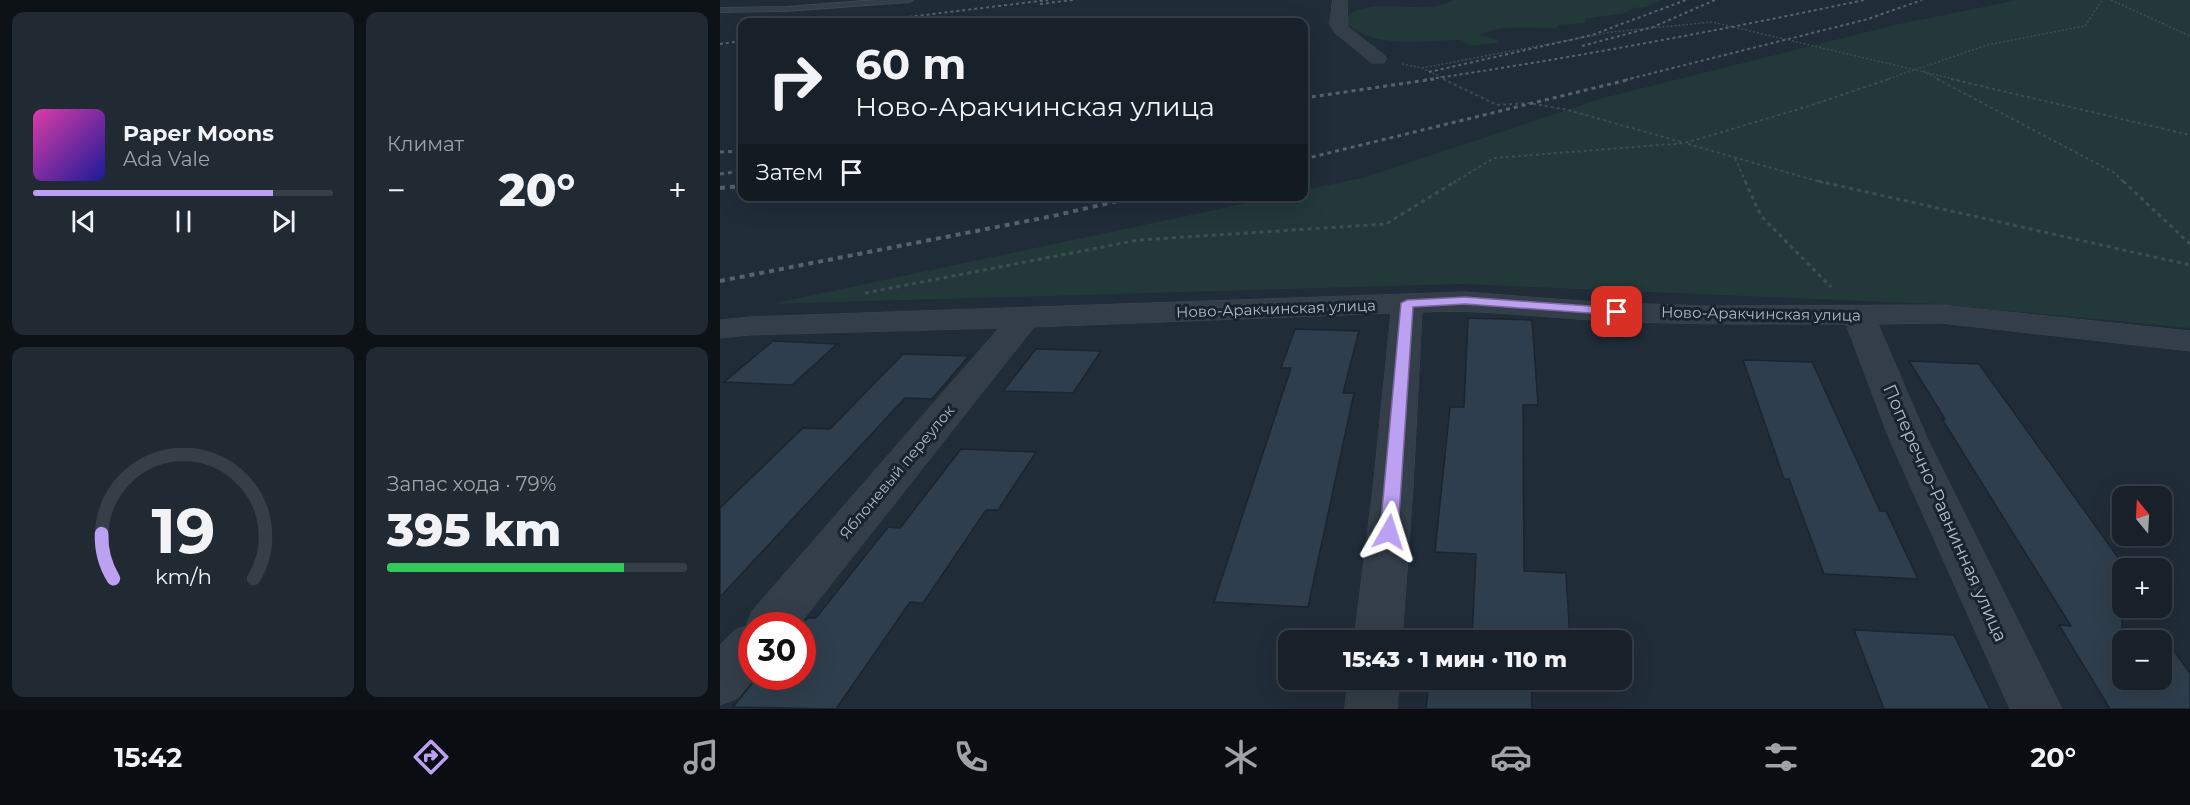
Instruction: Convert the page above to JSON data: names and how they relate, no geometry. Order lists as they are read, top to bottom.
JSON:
{
  "streets": {
    "street": ["Ново-Аракчинская улица", "Яблоневый переулок", "Поперечно-Равнинная улица"]
  },
  "crossings": [
    ["Ново-Аракчинская улица", "Яблоневый переулок"],
    ["Ново-Аракчинская улица", "Поперечно-Равнинная улица"]
  ],
  "north": "top",
  "page": {
    "tile": [
      "Климат",
      ["Запас хода · 79%", "395 km"]
    ],
    "turn": ["60 m", "Ново-Аракчинская улица"],
    "song": ["Paper Moons", "Ada Vale"],
    "then": "Затем",
    "heat": ["−", "20°", "+"],
    "map_buttons": ["+", "−"],
    "limit": "30",
    "trip": "15:43 · 1 мин · 110 m",
    "tabs": ["15:42", "20°"],
    "gauge": ["19", "km/h"]
  }
}
